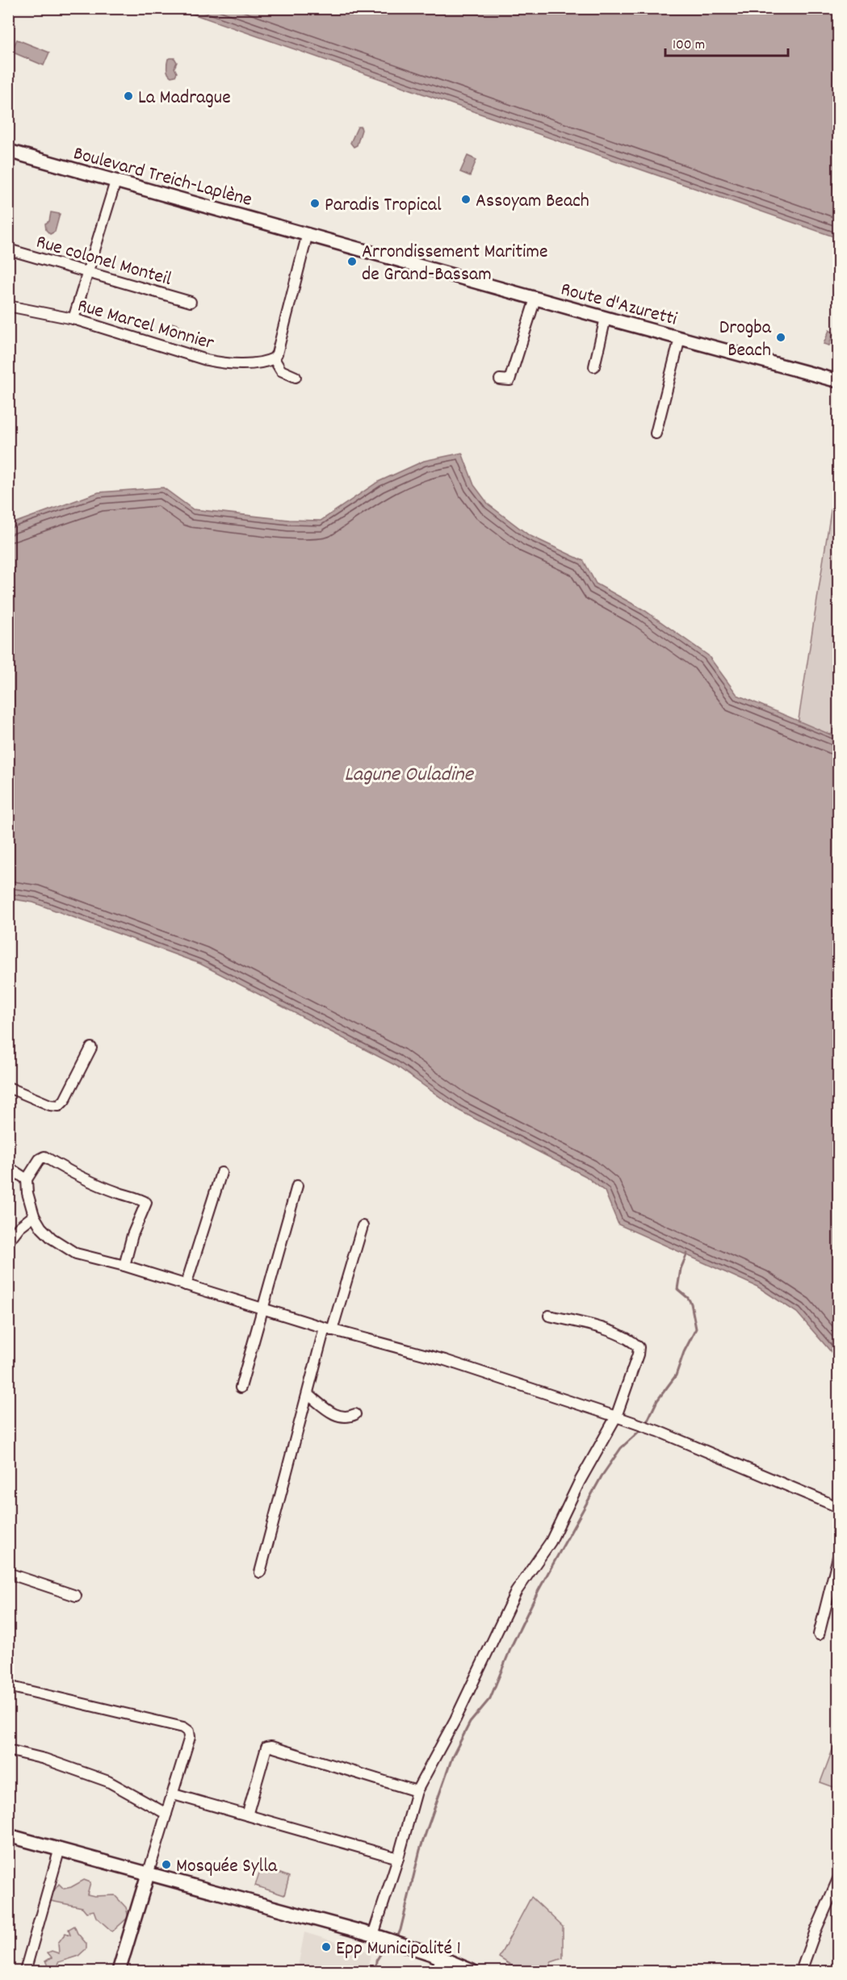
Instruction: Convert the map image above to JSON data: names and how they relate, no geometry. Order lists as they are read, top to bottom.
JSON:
{
  "streets": {
    "street": [
      "Boulevard Treich-Laplène",
      "Rue colonel Monteil",
      "Route d'Azuretti",
      "Rue Marcel Monnier"
    ]
  },
  "crossings": [
    ["Boulevard Treich-Laplène", "Route d'Azuretti"]
  ],
  "water": ["Lagune Ouladine"],
  "places": [
    "La Madrague",
    "Assoyam Beach",
    "Paradis Tropical",
    "Arrondissement Maritime de Grand-Bassam",
    "Drogba Beach",
    "Mosquée Sylla",
    "Epp Municipalité 1"
  ],
  "scale_bar": "100 m"
}
